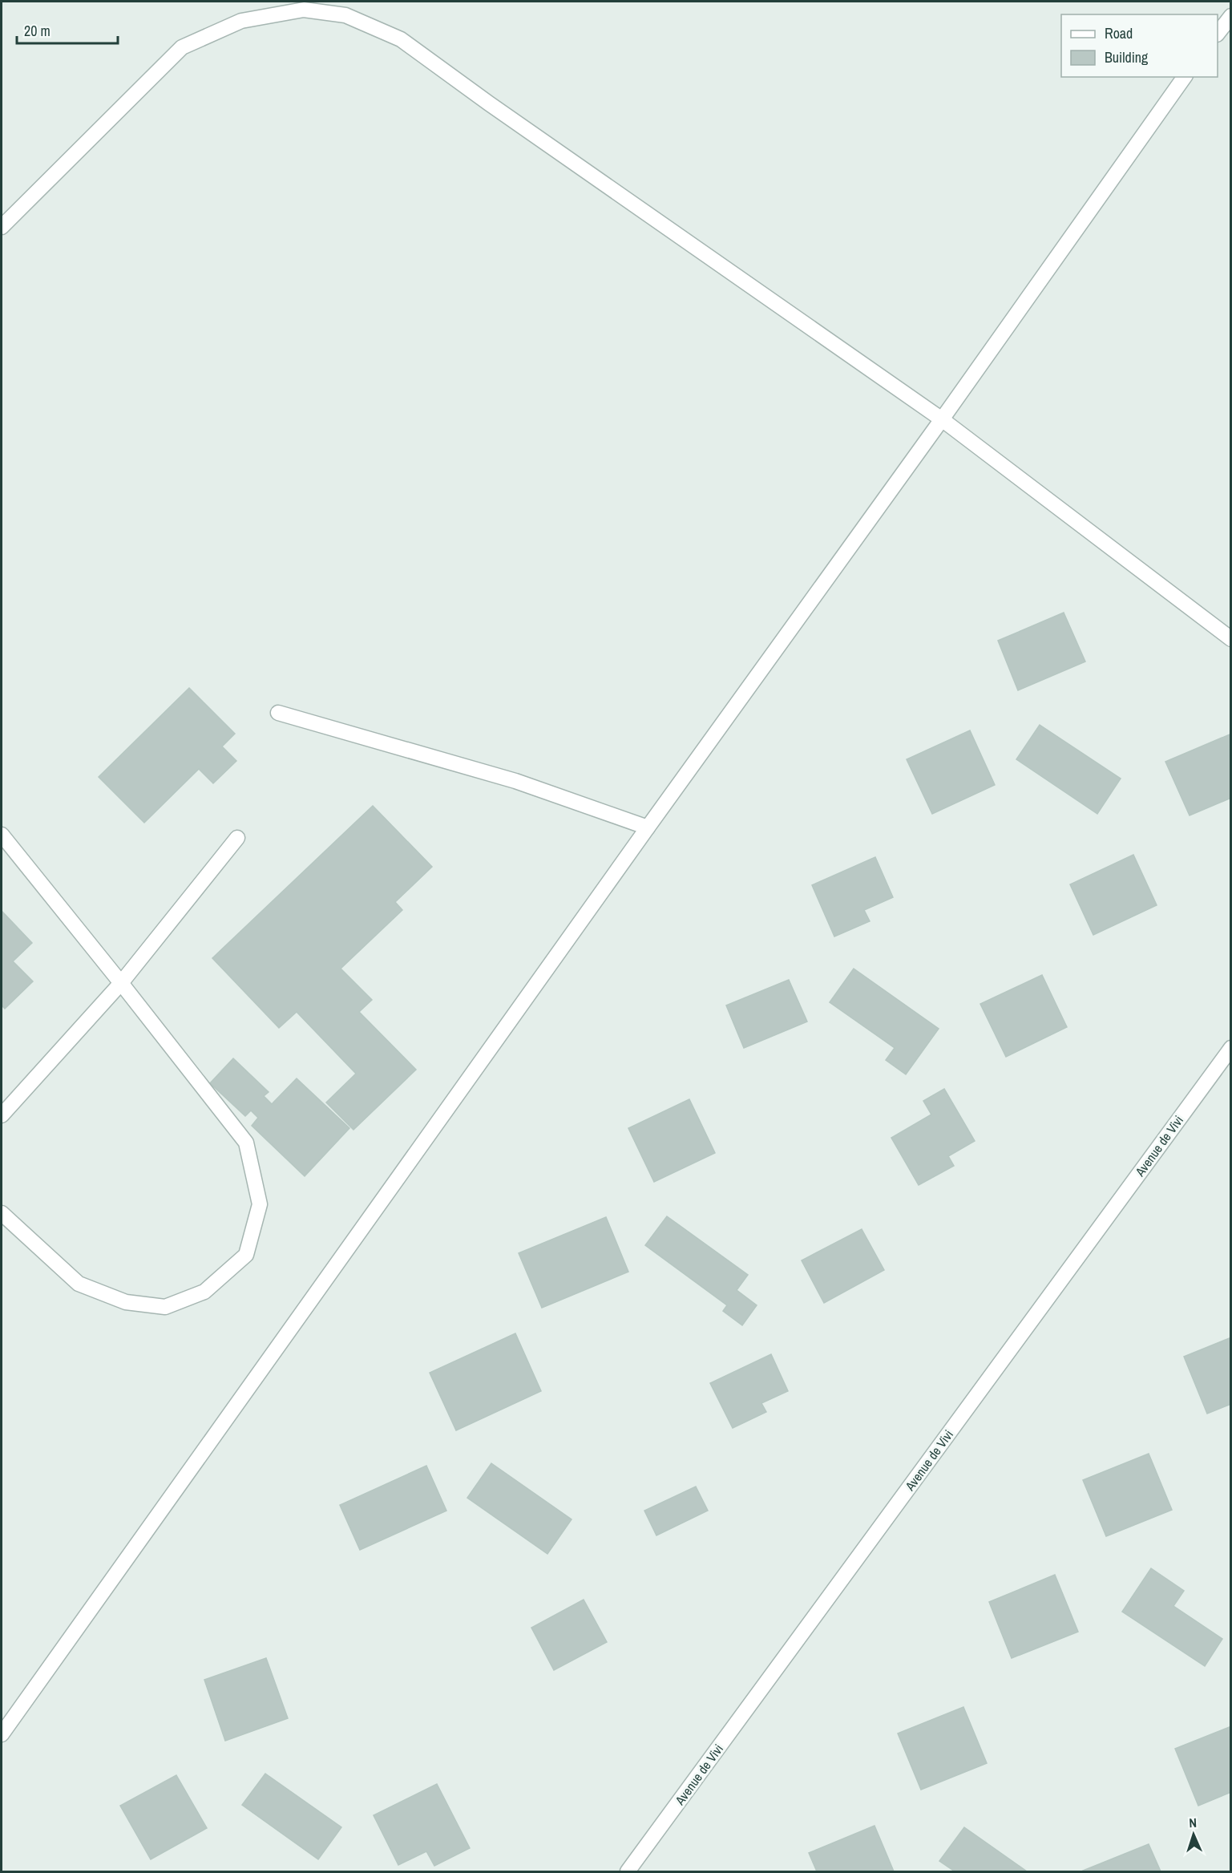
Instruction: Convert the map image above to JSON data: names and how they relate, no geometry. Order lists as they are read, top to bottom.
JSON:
{
  "streets": {
    "street": ["Avenue de Vivi"]
  },
  "legend": ["Road", "Building"],
  "scale_bar": "20 m",
  "north": "top"
}
